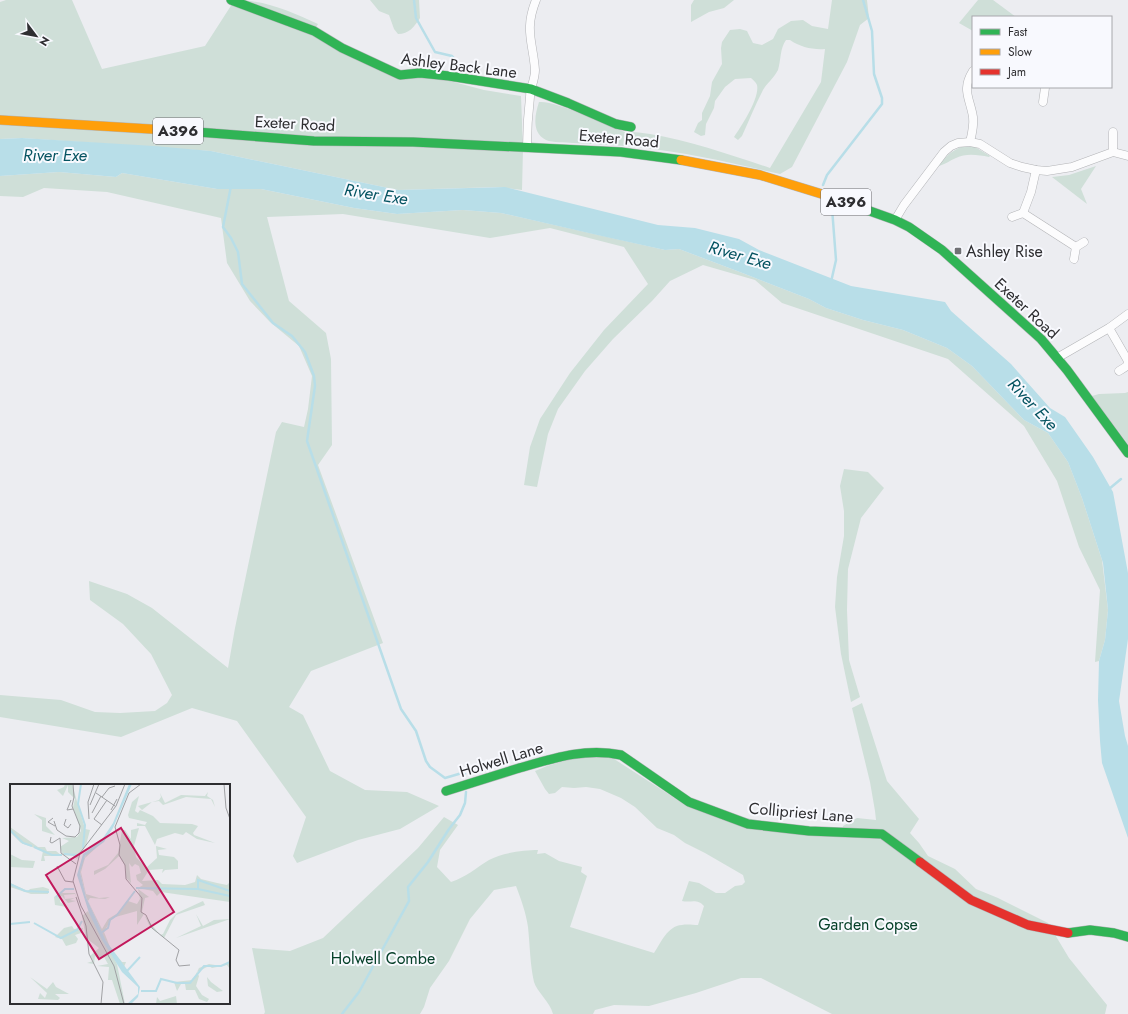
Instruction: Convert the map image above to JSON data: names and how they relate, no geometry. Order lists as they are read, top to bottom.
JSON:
{
  "streets": {
    "main road": [
      "Ashley Back Lane",
      "Exeter Road",
      "A396",
      "Holwell Lane",
      "Collipriest Lane"
    ]
  },
  "crossings": [
    ["Ashley Back Lane", "Exeter Road"],
    ["Holwell Lane", "Collipriest Lane"]
  ],
  "water": ["River Exe"],
  "parks": ["Garden Copse", "Holwell Combe"],
  "places": {
    "transit": ["Ashley Rise"]
  },
  "legend": ["Fast", "Slow", "Jam"],
  "north": "bottom right"
}
